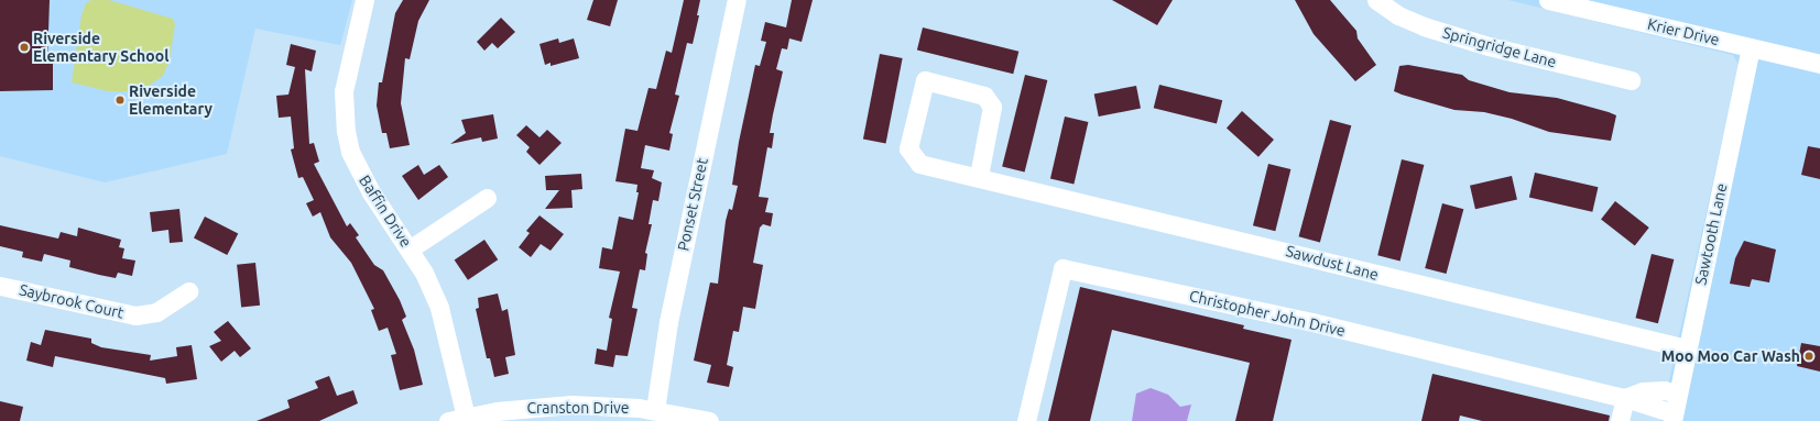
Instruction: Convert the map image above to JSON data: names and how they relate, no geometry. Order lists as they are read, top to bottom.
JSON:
{
  "streets": {
    "street": [
      "Krier Drive",
      "Springridge Lane",
      "Ponset Street",
      "Baffin Drive",
      "Sawtooth Lane",
      "Sawdust Lane",
      "Saybrook Court",
      "Christopher John Drive",
      "Cranston Drive"
    ]
  },
  "crossings": [
    ["Krier Drive", "Sawtooth Lane"],
    ["Ponset Street", "Cranston Drive"],
    ["Baffin Drive", "Cranston Drive"],
    ["Sawtooth Lane", "Sawdust Lane"],
    ["Sawtooth Lane", "Christopher John Drive"]
  ],
  "places": ["Riverside Elementary School", "Riverside Elementary", "Moo Moo Car Wash"]
}
